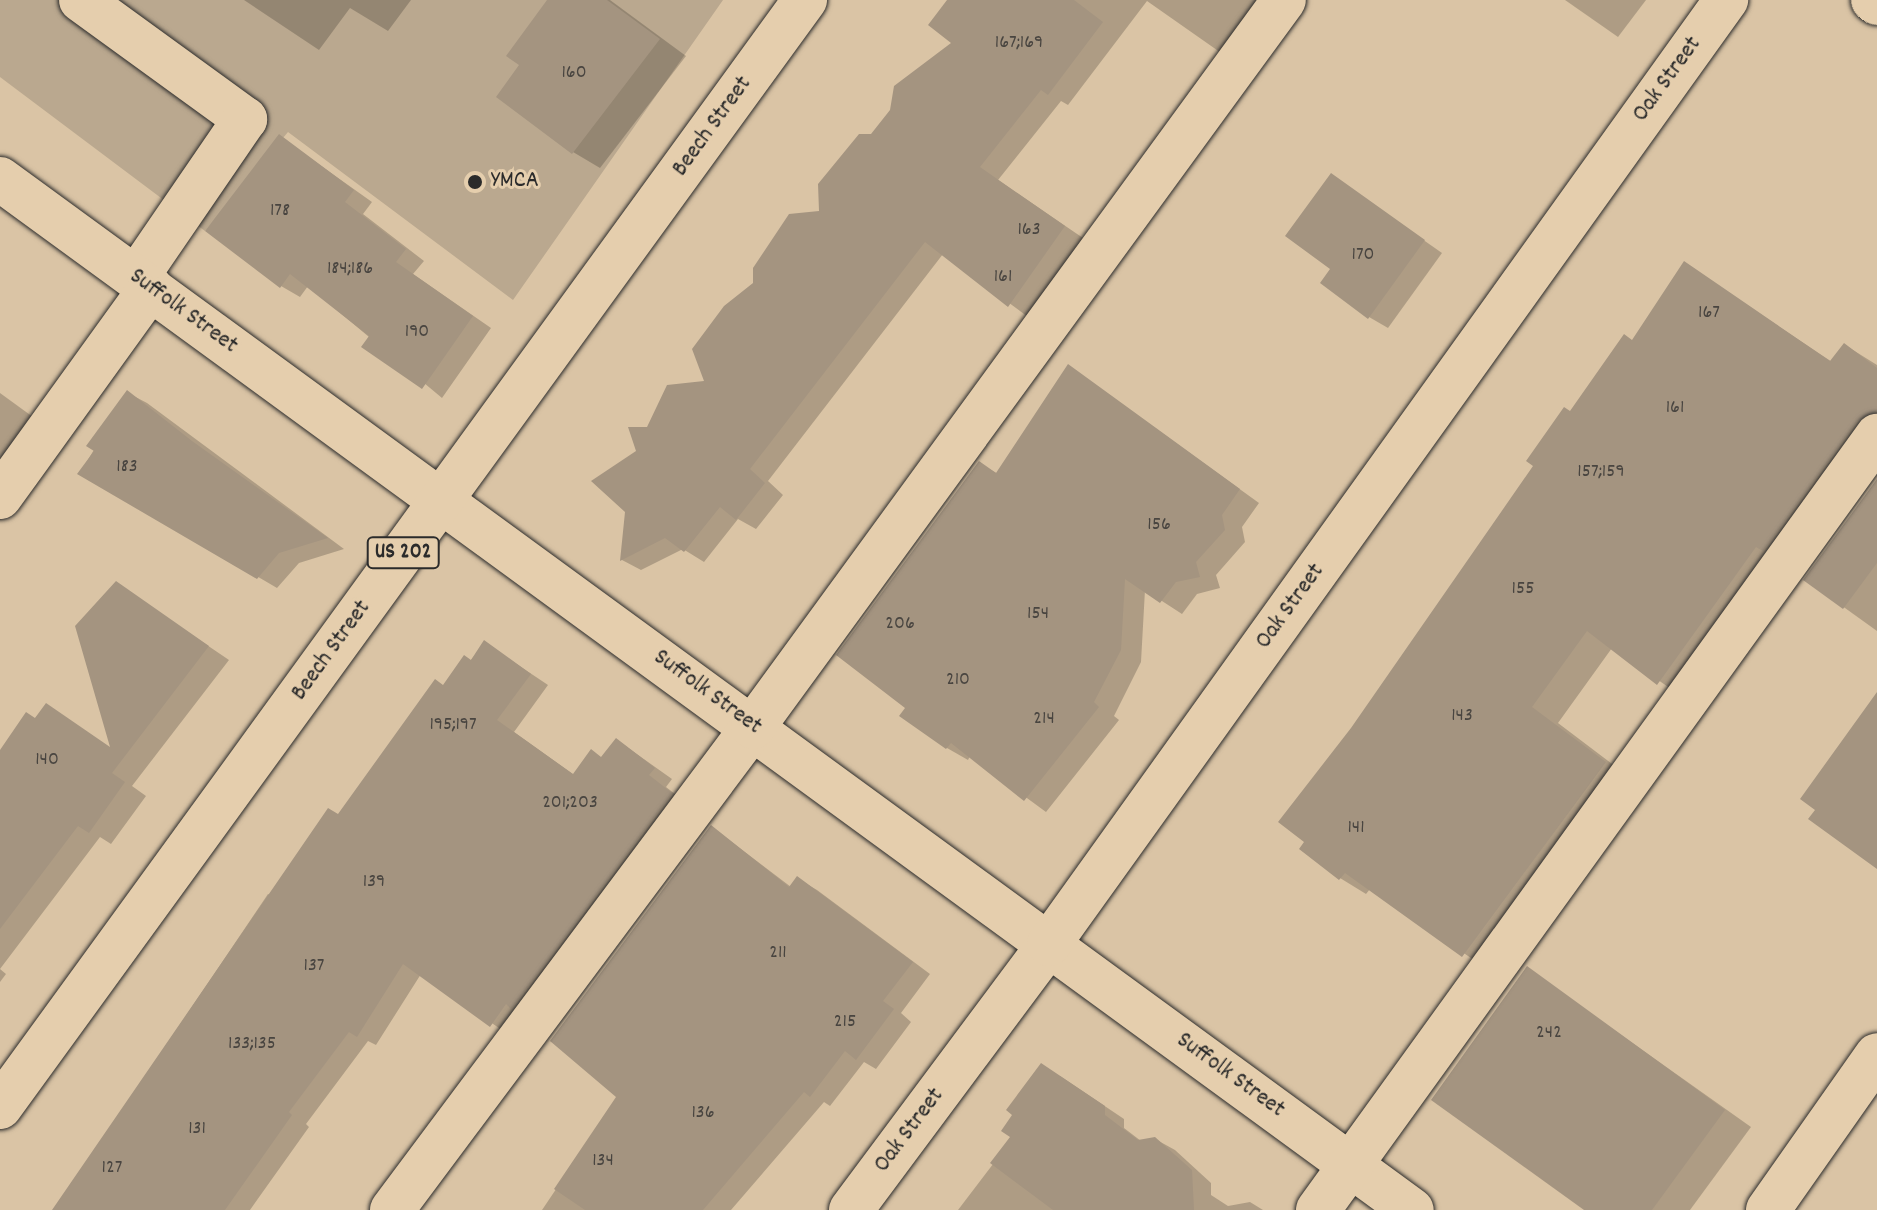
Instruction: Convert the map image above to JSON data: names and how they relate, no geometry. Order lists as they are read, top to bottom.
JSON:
{
  "streets": {
    "street": [
      "Oak Street",
      "Beech Street",
      "Suffolk Street",
      "US 202"
    ]
  },
  "crossings": [
    ["Oak Street", "Suffolk Street"],
    ["Beech Street", "Suffolk Street"]
  ],
  "places": ["YMCA"],
  "house_numbers": [
    "167;169",
    "160",
    "178",
    "163",
    "170",
    "184;186",
    "161",
    "167",
    "190",
    "161",
    "183",
    "157;159",
    "156",
    "155",
    "154",
    "206",
    "210",
    "143",
    "214",
    "195;197",
    "140",
    "201;203",
    "141",
    "139",
    "211",
    "137",
    "215",
    "242",
    "133;135",
    "136",
    "131",
    "134",
    "127"
  ]
}
